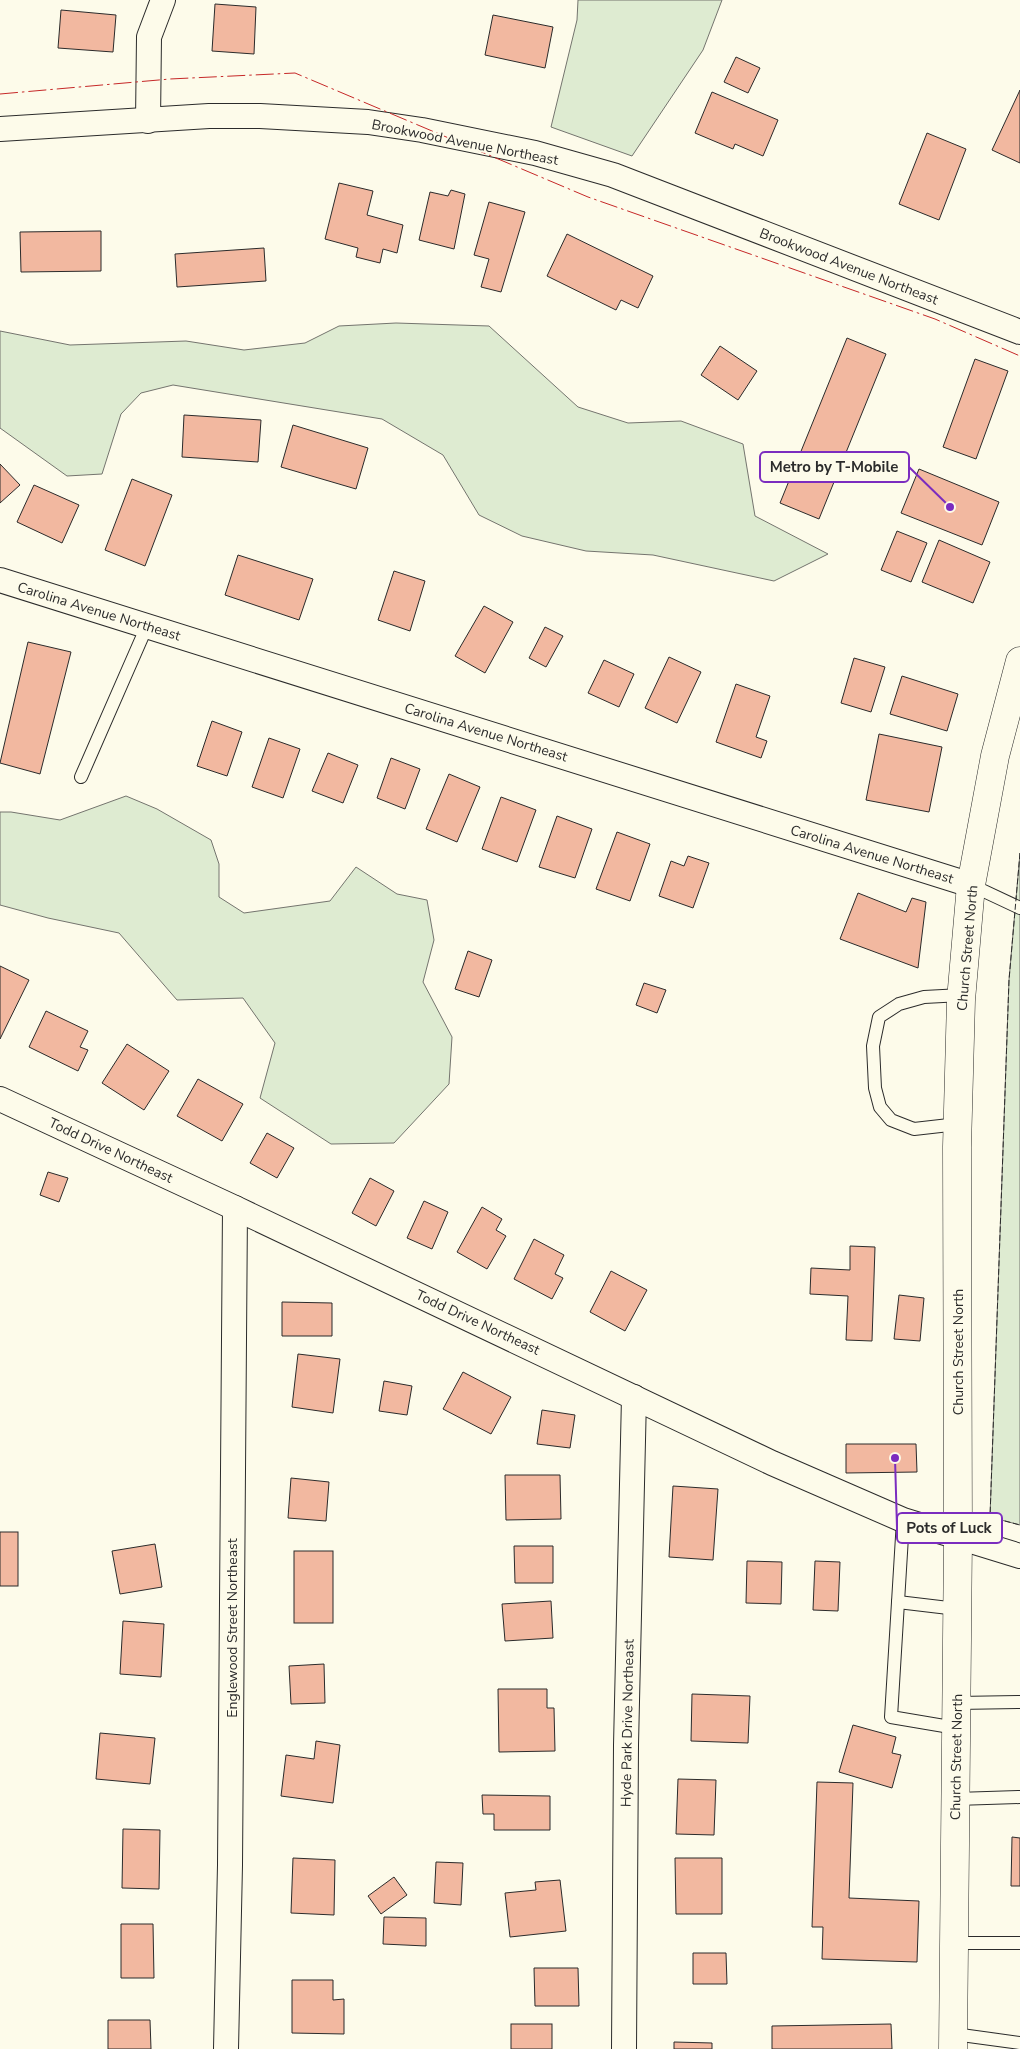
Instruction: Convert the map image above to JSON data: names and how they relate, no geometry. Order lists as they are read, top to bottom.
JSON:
{
  "streets": {
    "main road": ["Church Street North"],
    "street": [
      "Brookwood Avenue Northeast",
      "Carolina Avenue Northeast",
      "Todd Drive Northeast",
      "Englewood Street Northeast",
      "Hyde Park Drive Northeast"
    ]
  },
  "crossings": [
    ["Carolina Avenue Northeast", "Church Street North"],
    ["Church Street North", "Todd Drive Northeast"],
    ["Todd Drive Northeast", "Englewood Street Northeast"],
    ["Todd Drive Northeast", "Hyde Park Drive Northeast"]
  ],
  "places": ["Metro by T-Mobile", "Pots of Luck"]
}
